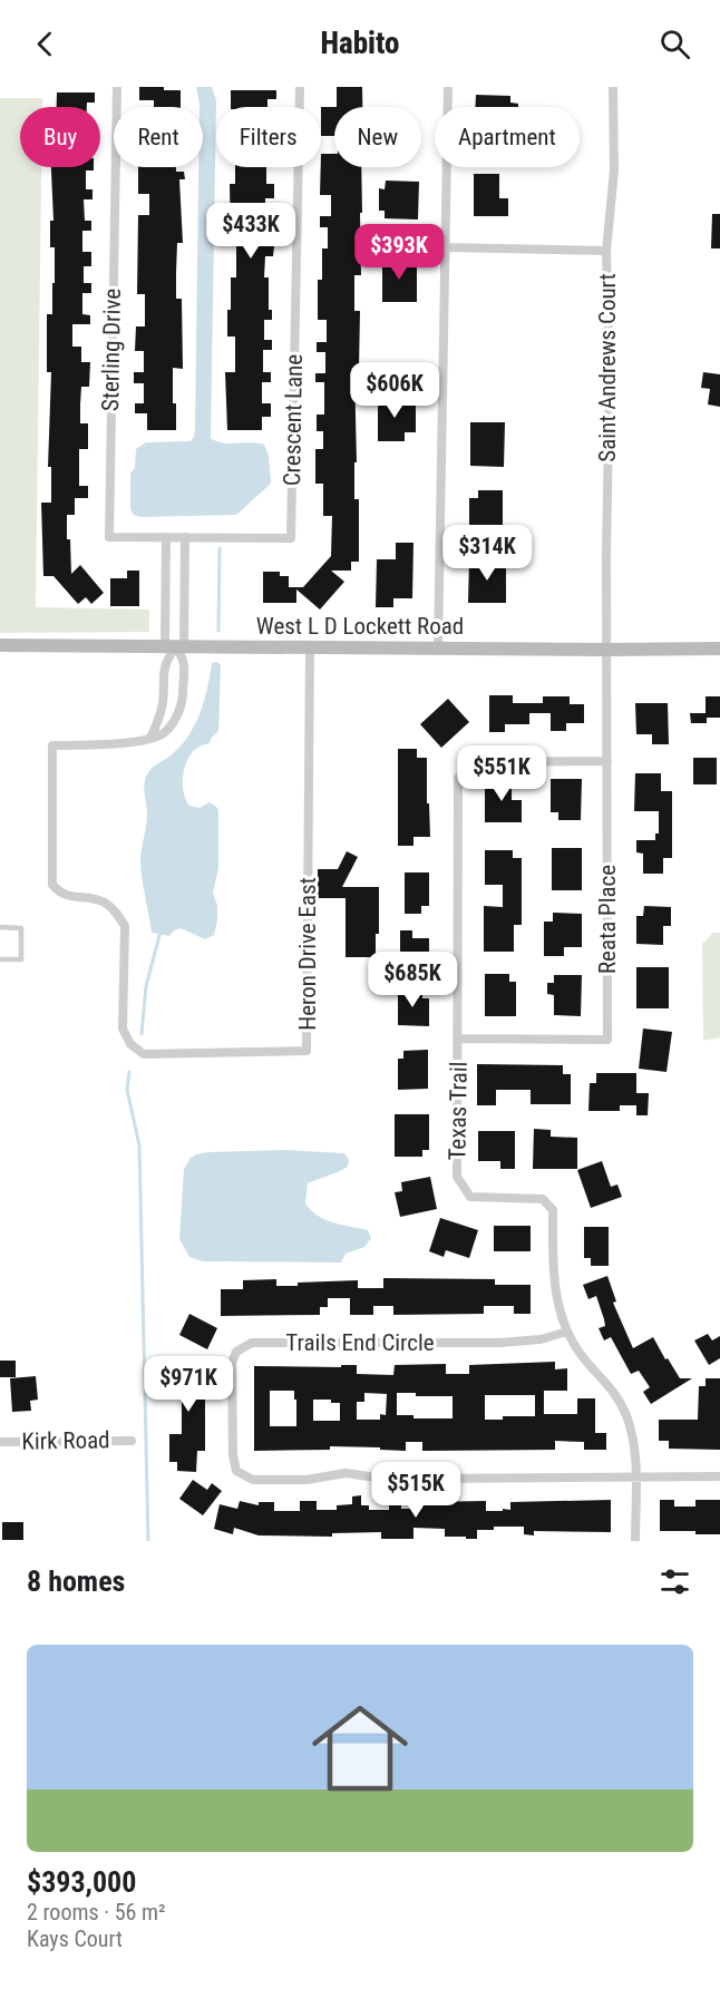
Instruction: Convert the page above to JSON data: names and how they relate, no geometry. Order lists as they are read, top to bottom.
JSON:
{
  "streets": {
    "main road": ["West L D Lockett Road"],
    "street": [
      "Sterling Drive",
      "Saint Andrews Court",
      "Crescent Lane",
      "Reata Place",
      "Heron Drive East",
      "Texas Trail",
      "Trails End Circle",
      "Kirk Road"
    ]
  },
  "crossings": [
    ["Sterling Drive", "Crescent Lane"],
    ["Saint Andrews Court", "West L D Lockett Road"],
    ["Saint Andrews Court", "Reata Place"],
    ["West L D Lockett Road", "Reata Place"],
    ["West L D Lockett Road", "Heron Drive East"],
    ["Reata Place", "Texas Trail"],
    ["Texas Trail", "Trails End Circle"]
  ],
  "page": {
    "header": "Habito",
    "chip": [
      "Buy",
      "Rent",
      "Filters",
      "New",
      "Apartment"
    ],
    "price": [
      "$433K",
      "$393K",
      "$606K",
      "$314K",
      "$551K",
      "$685K",
      "$971K",
      "$515K"
    ],
    "heading": "8 homes",
    "list": [
      {
        "name": "$393,000",
        "note": "2 rooms · 56 m² · Kays Court"
      }
    ]
  }
}
